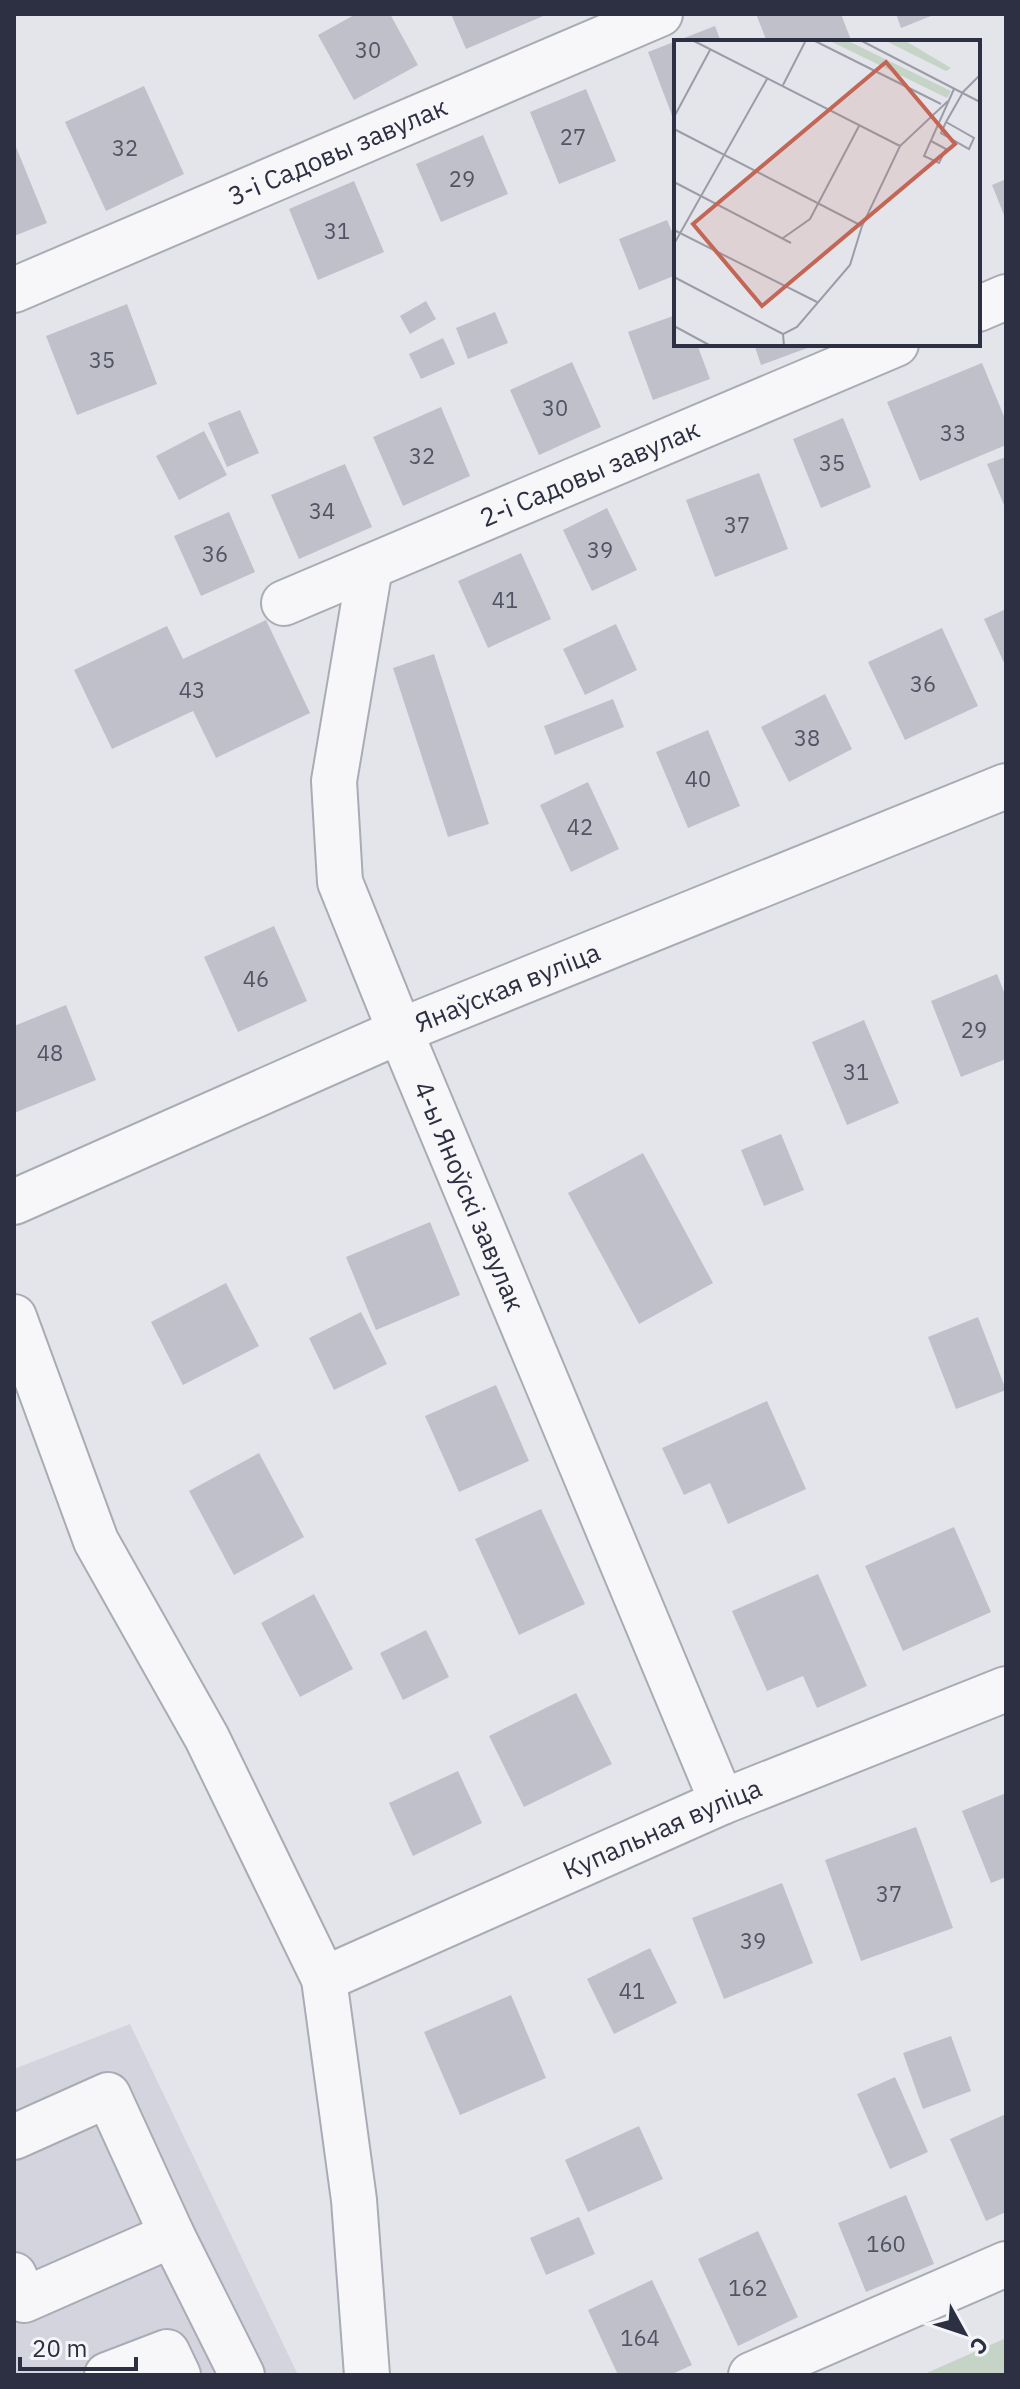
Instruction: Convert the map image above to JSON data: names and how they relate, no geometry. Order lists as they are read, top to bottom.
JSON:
{
  "streets": {
    "street": [
      "3-і Садовы завулак",
      "2-і Садовы завулак",
      "Янаўская вуліца",
      "4-ы Яноўскі завулак",
      "Купальная вуліца"
    ]
  },
  "crossings": [
    ["2-і Садовы завулак", "4-ы Яноўскі завулак"],
    ["Янаўская вуліца", "4-ы Яноўскі завулак"],
    ["4-ы Яноўскі завулак", "Купальная вуліца"]
  ],
  "house_numbers": [
    "30",
    "27",
    "32",
    "29",
    "31",
    "35",
    "30",
    "33",
    "32",
    "35",
    "34",
    "37",
    "39",
    "36",
    "41",
    "36",
    "43",
    "38",
    "40",
    "42",
    "46",
    "29",
    "48",
    "31",
    "37",
    "39",
    "41",
    "160",
    "162",
    "164"
  ],
  "scale_bar": "20 m",
  "north": "bottom right"
}
